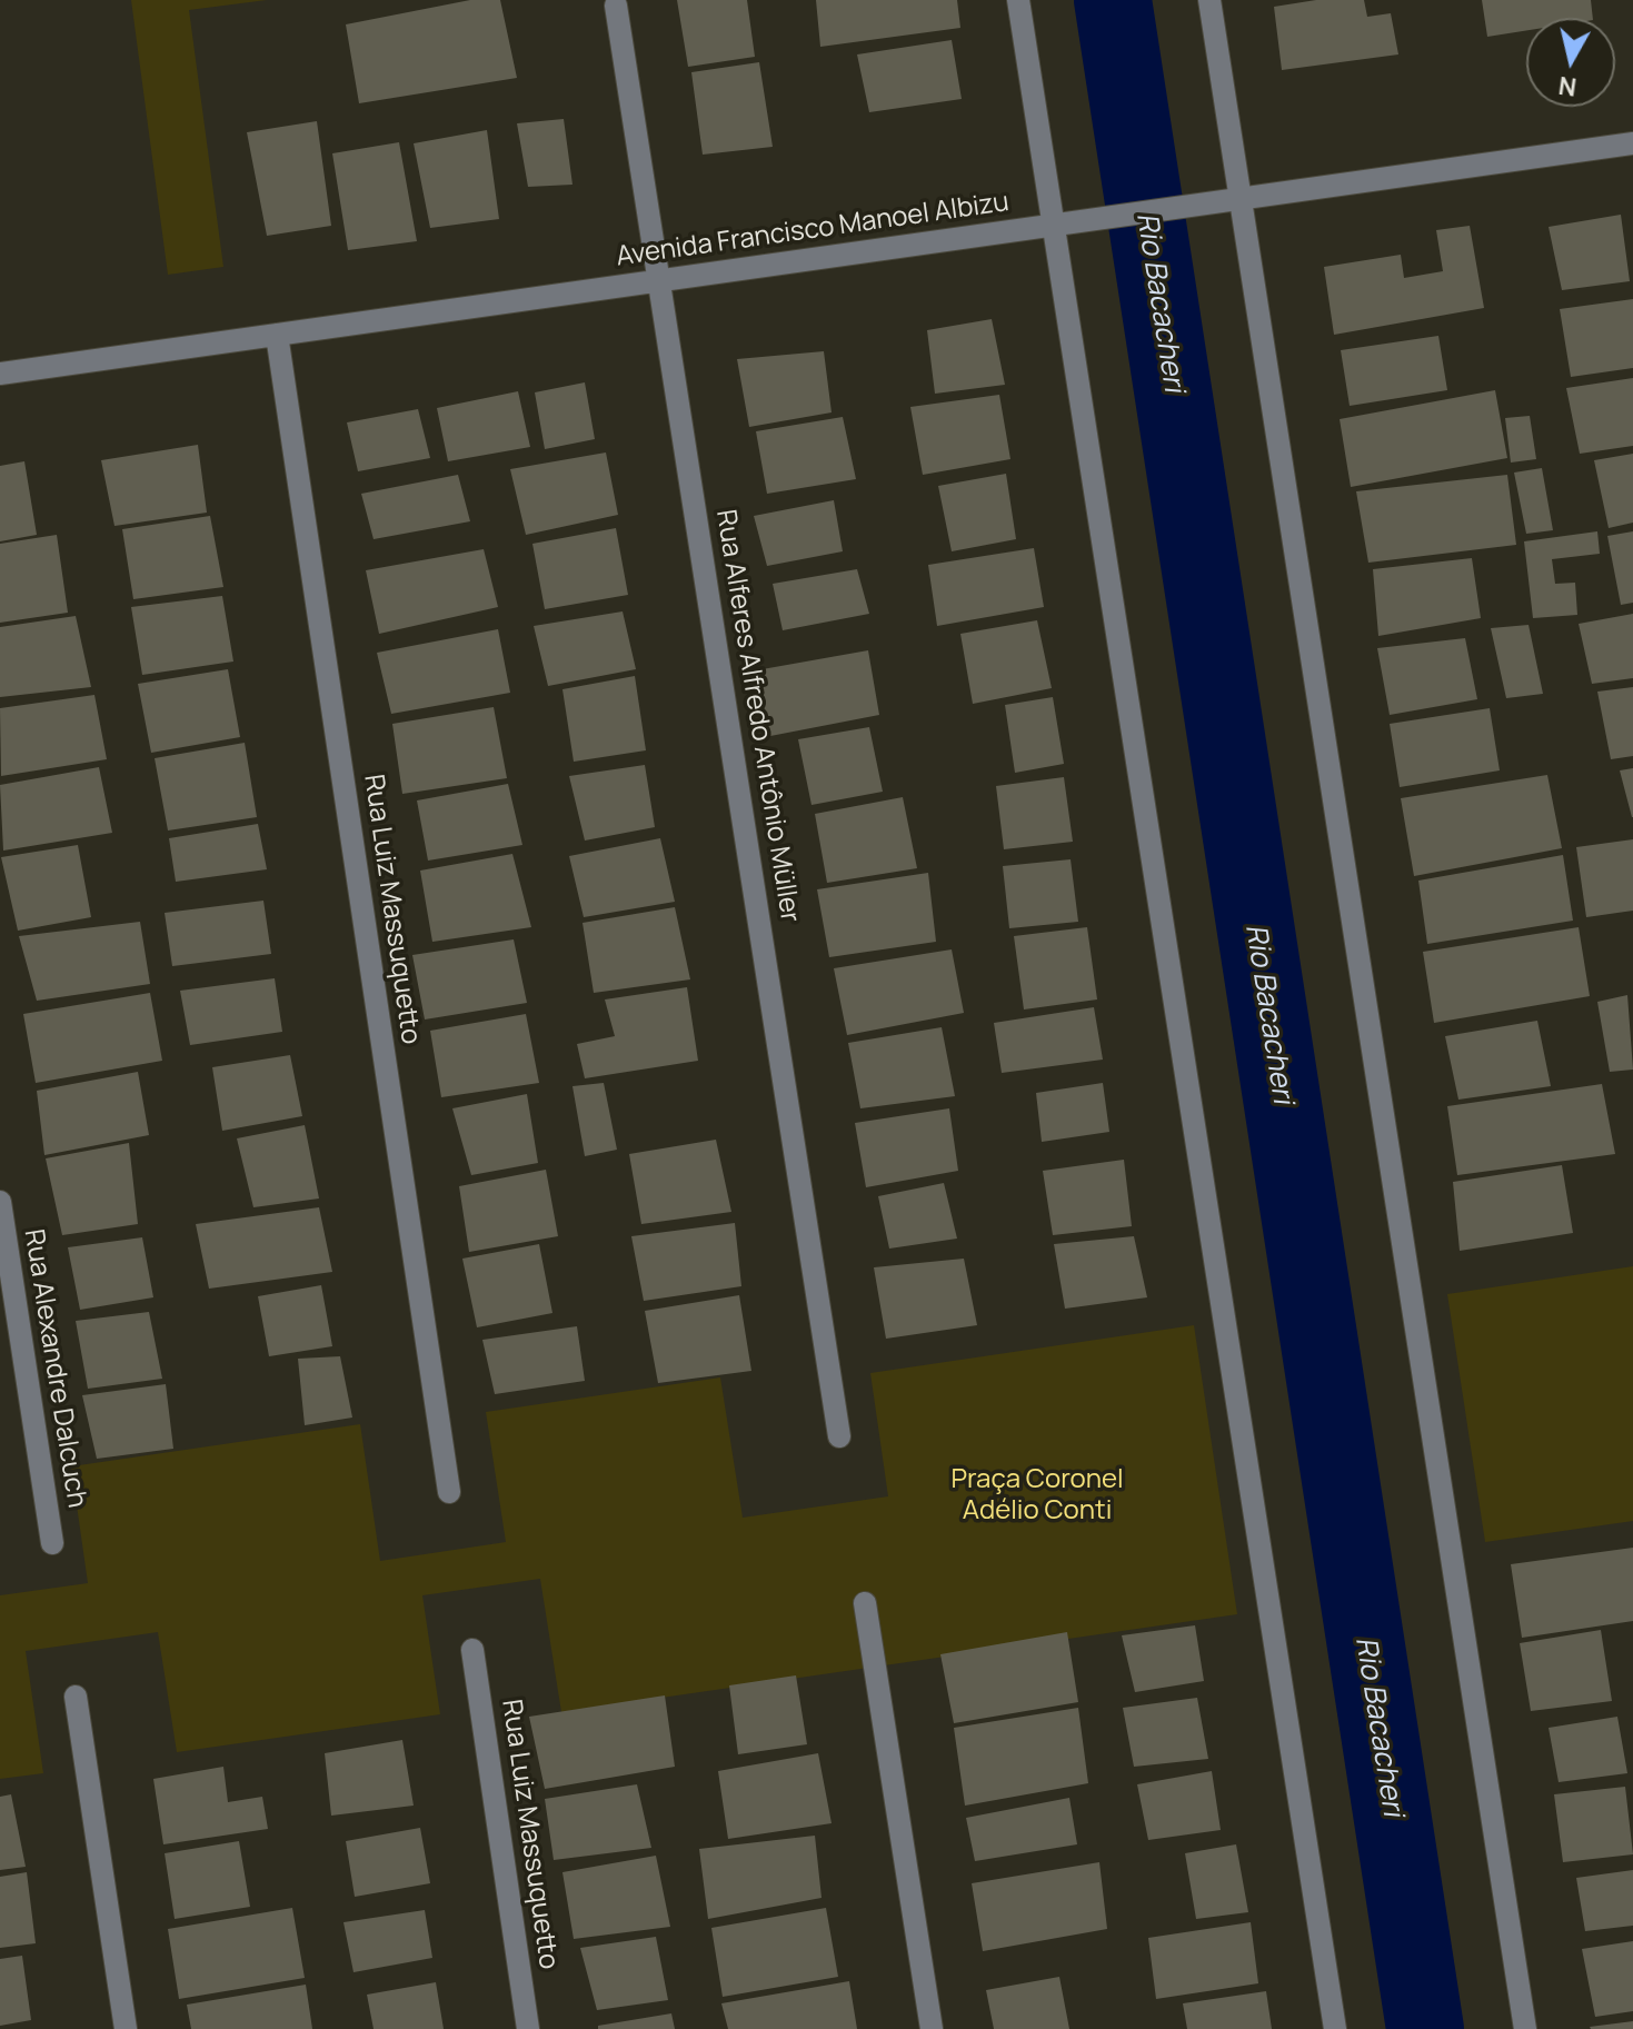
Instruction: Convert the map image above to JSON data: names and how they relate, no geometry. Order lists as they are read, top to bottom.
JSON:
{
  "streets": {
    "street": [
      "Avenida Francisco Manoel Albizu",
      "Rua Alferes Alfredo Antônio Müller",
      "Rua Luiz Massuquetto",
      "Rua Alexandre Dalcuch"
    ]
  },
  "crossings": [
    ["Avenida Francisco Manoel Albizu", "Rua Alferes Alfredo Antônio Müller"],
    ["Avenida Francisco Manoel Albizu", "Rua Luiz Massuquetto"]
  ],
  "water": ["Rio Bacacheri"],
  "parks": ["Praça Coronel Adélio Conti"],
  "north": "bottom"
}
